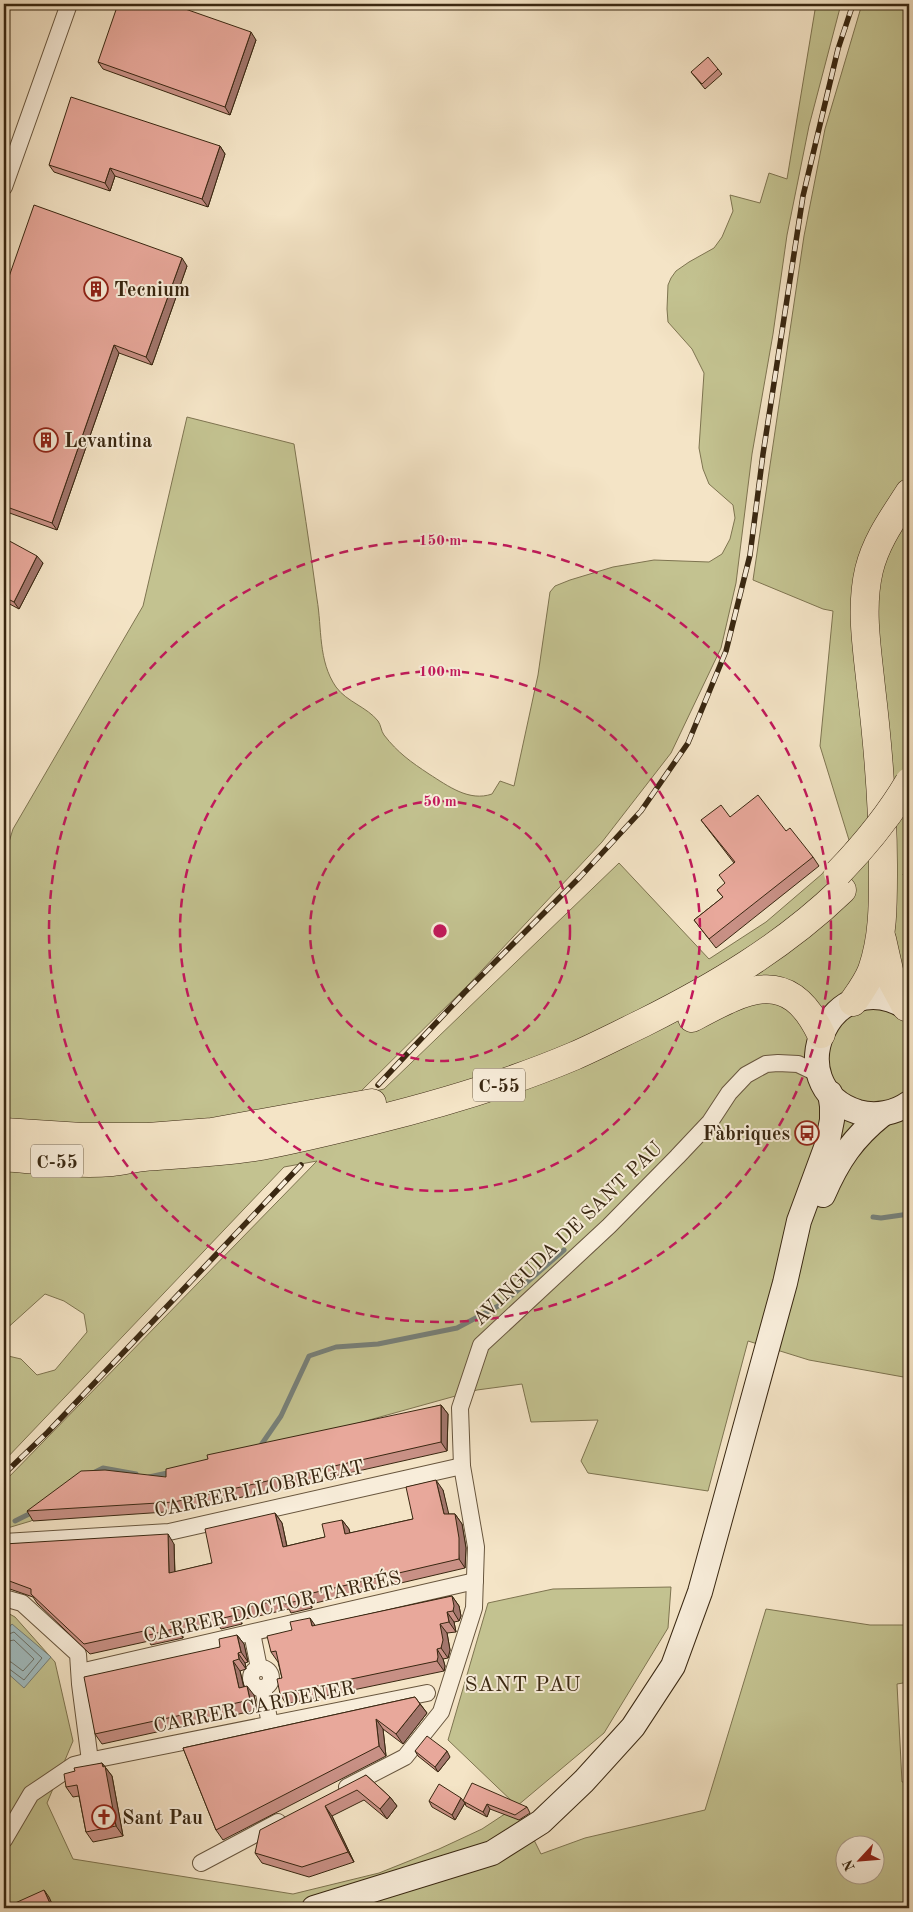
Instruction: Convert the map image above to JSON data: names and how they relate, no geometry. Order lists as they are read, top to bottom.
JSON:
{
  "streets": {
    "highway": ["C-55"],
    "street": [
      "AVINGUDA DE SANT PAU",
      "CARRER LLOBREGAT",
      "CARRER DOCTOR TARRÉS",
      "CARRER CARDENER"
    ]
  },
  "crossings": [
    ["AVINGUDA DE SANT PAU", "CARRER LLOBREGAT"],
    ["AVINGUDA DE SANT PAU", "CARRER DOCTOR TARRÉS"]
  ],
  "districts": ["SANT PAU"],
  "places": {
    "building": ["Tecnium", "Levantina"],
    "bus stop": ["Fàbriques"],
    "church": ["Sant Pau"]
  },
  "north": "bottom left",
  "rings": ["150 m", "100 m", "50 m"]
}
